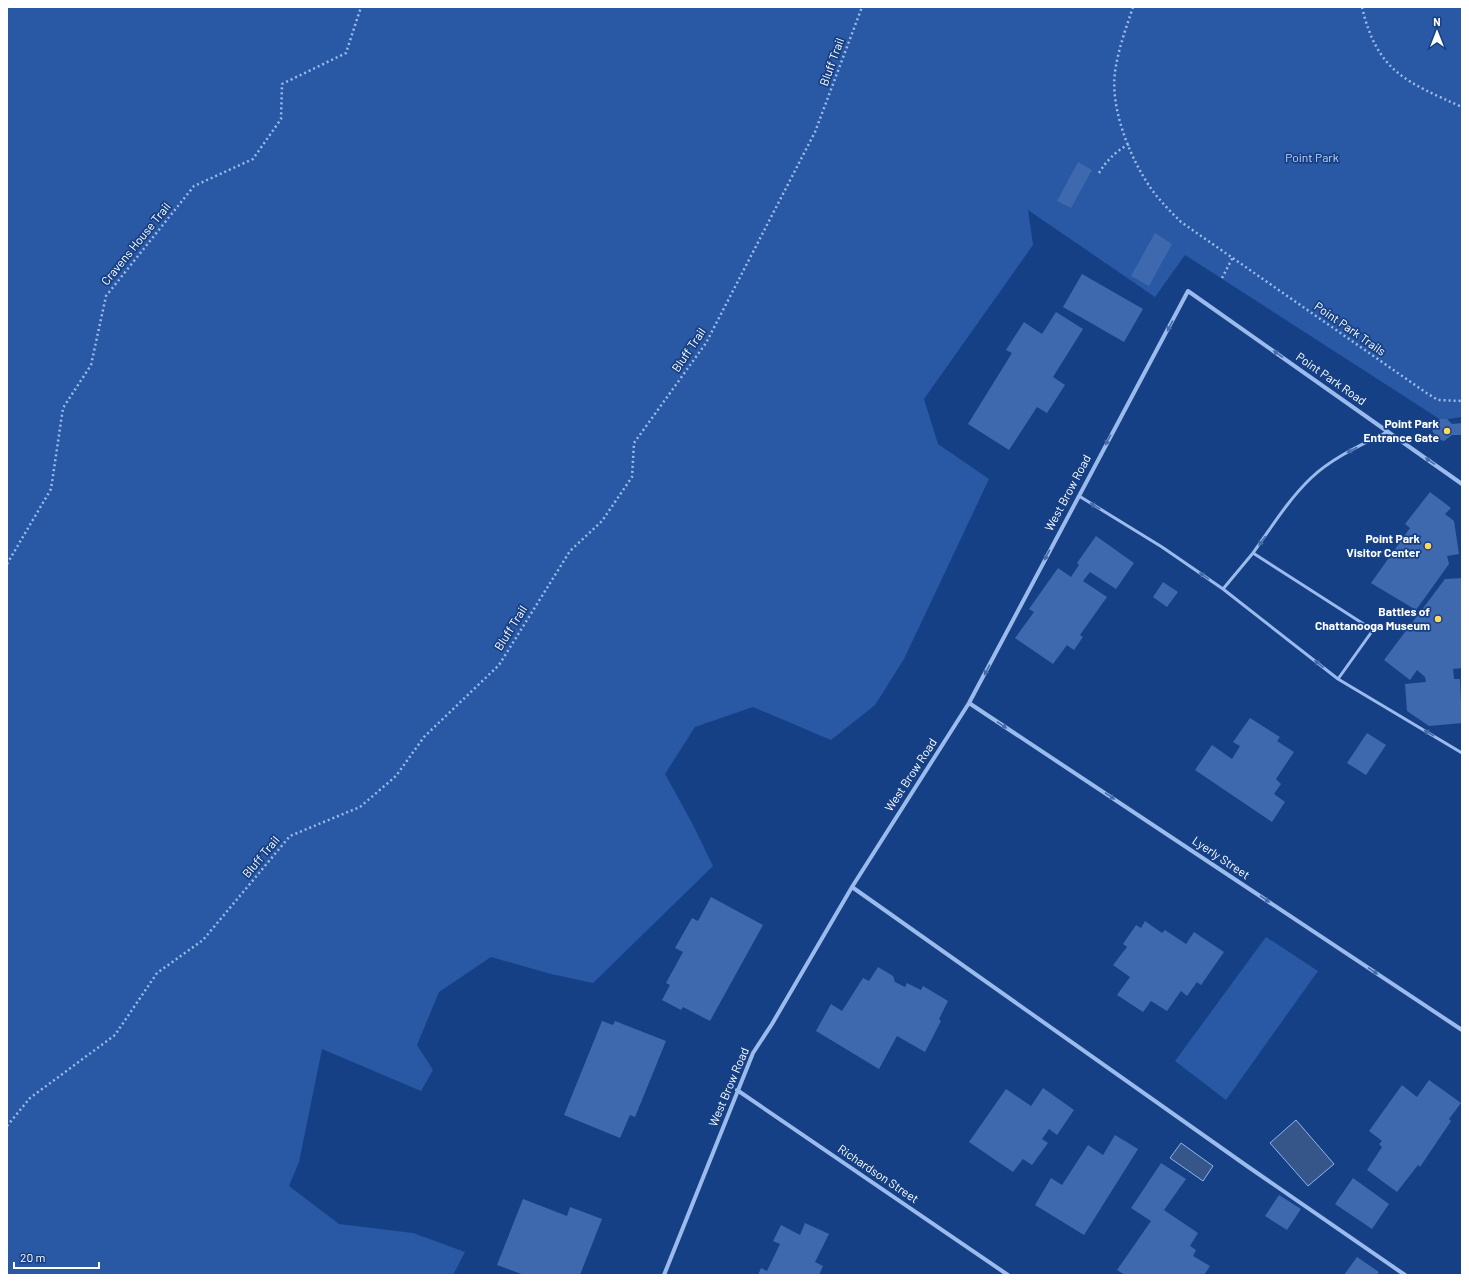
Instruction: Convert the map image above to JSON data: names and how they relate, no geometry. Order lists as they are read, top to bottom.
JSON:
{
  "streets": {
    "street": [
      "Point Park Road",
      "West Brow Road",
      "Lyerly Street",
      "Richardson Street"
    ],
    "path": ["Bluff Trail", "Cravens House Trail", "Point Park Trails"]
  },
  "crossings": [
    ["Point Park Road", "West Brow Road"],
    ["West Brow Road", "Lyerly Street"],
    ["West Brow Road", "Richardson Street"]
  ],
  "one_way": ["Point Park Road", "West Brow Road", "Lyerly Street"],
  "parks": ["Point Park"],
  "places": ["Point Park Entrance Gate", "Point Park Visitor Center", "Battles of Chattanooga Museum"],
  "scale_bar": "20 m",
  "north": "top"
}
